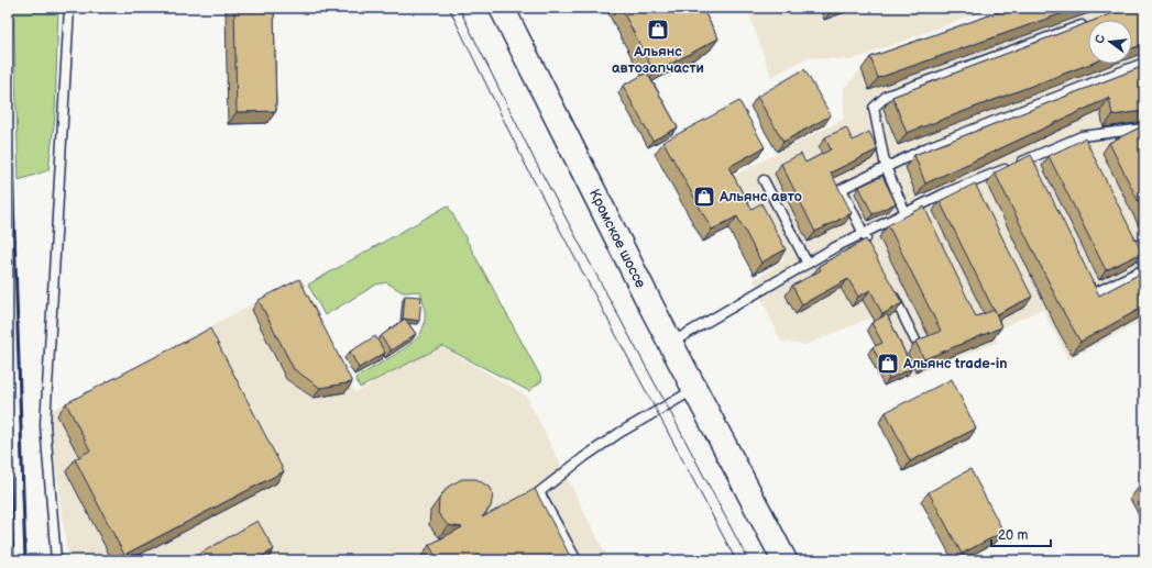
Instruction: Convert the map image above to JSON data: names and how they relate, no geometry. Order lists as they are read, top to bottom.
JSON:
{
  "streets": {
    "main road": ["Кромское шоссе"]
  },
  "places": {
    "shop": ["Альянс автозапчасти", "Альянс авто", "Альянс trade-in"]
  },
  "scale_bar": "20 m",
  "north": "left"
}
